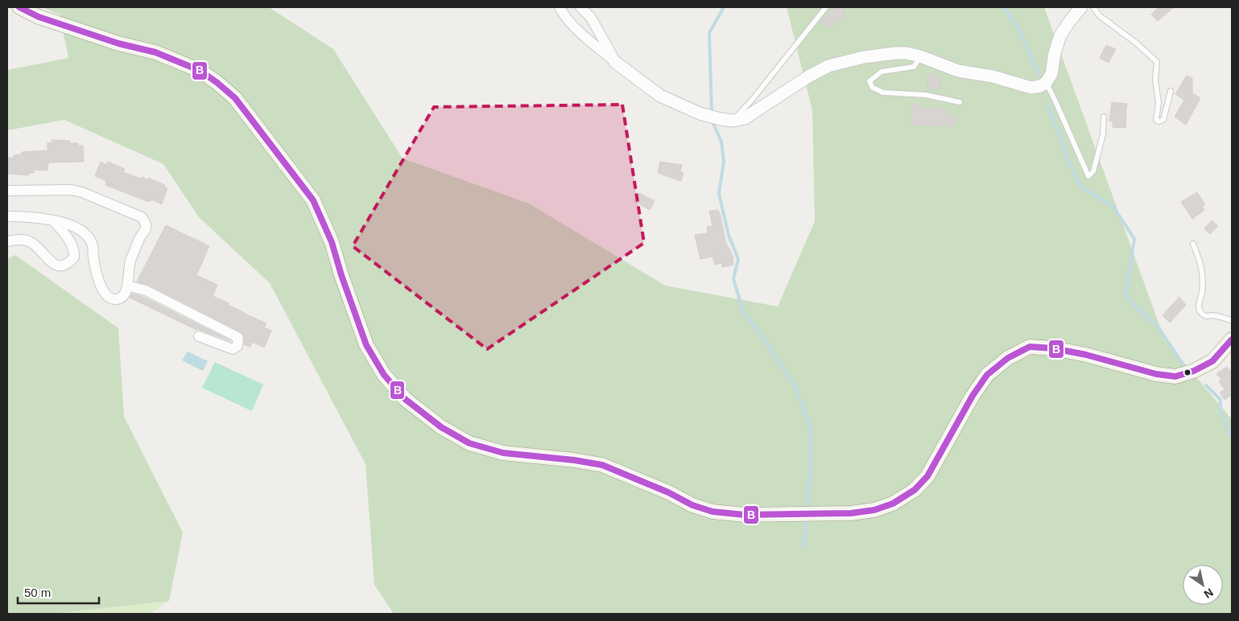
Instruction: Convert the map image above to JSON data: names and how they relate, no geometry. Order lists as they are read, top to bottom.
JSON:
{
  "lines": ["transit line B"],
  "scale_bar": "50 m",
  "north": "bottom right"
}
